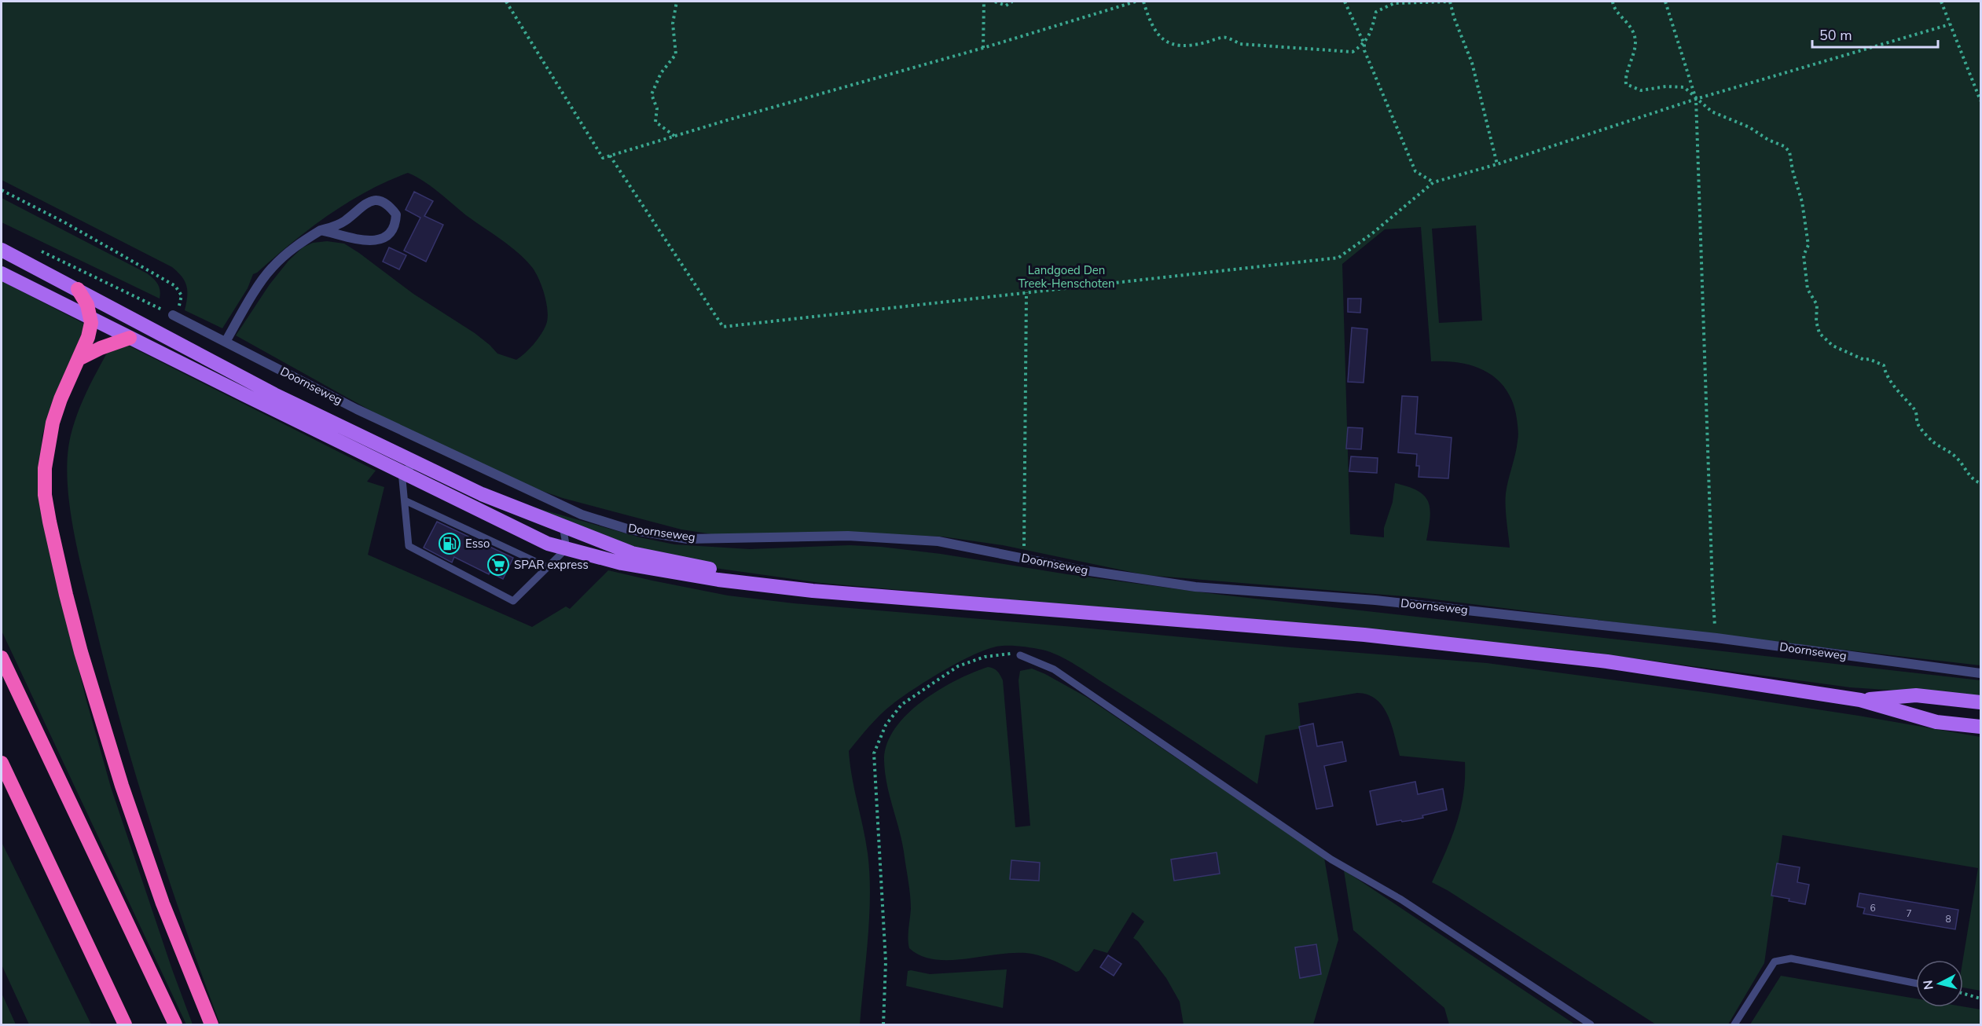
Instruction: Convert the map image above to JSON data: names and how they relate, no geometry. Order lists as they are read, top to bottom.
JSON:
{
  "streets": {
    "main road": ["Doornseweg"]
  },
  "parks": ["Landgoed Den Treek-Henschoten"],
  "places": {
    "fuel station": ["Esso"],
    "supermarket": ["SPAR express"]
  },
  "house_numbers": ["6", "7", "8"],
  "scale_bar": "50 m",
  "north": "left"
}
